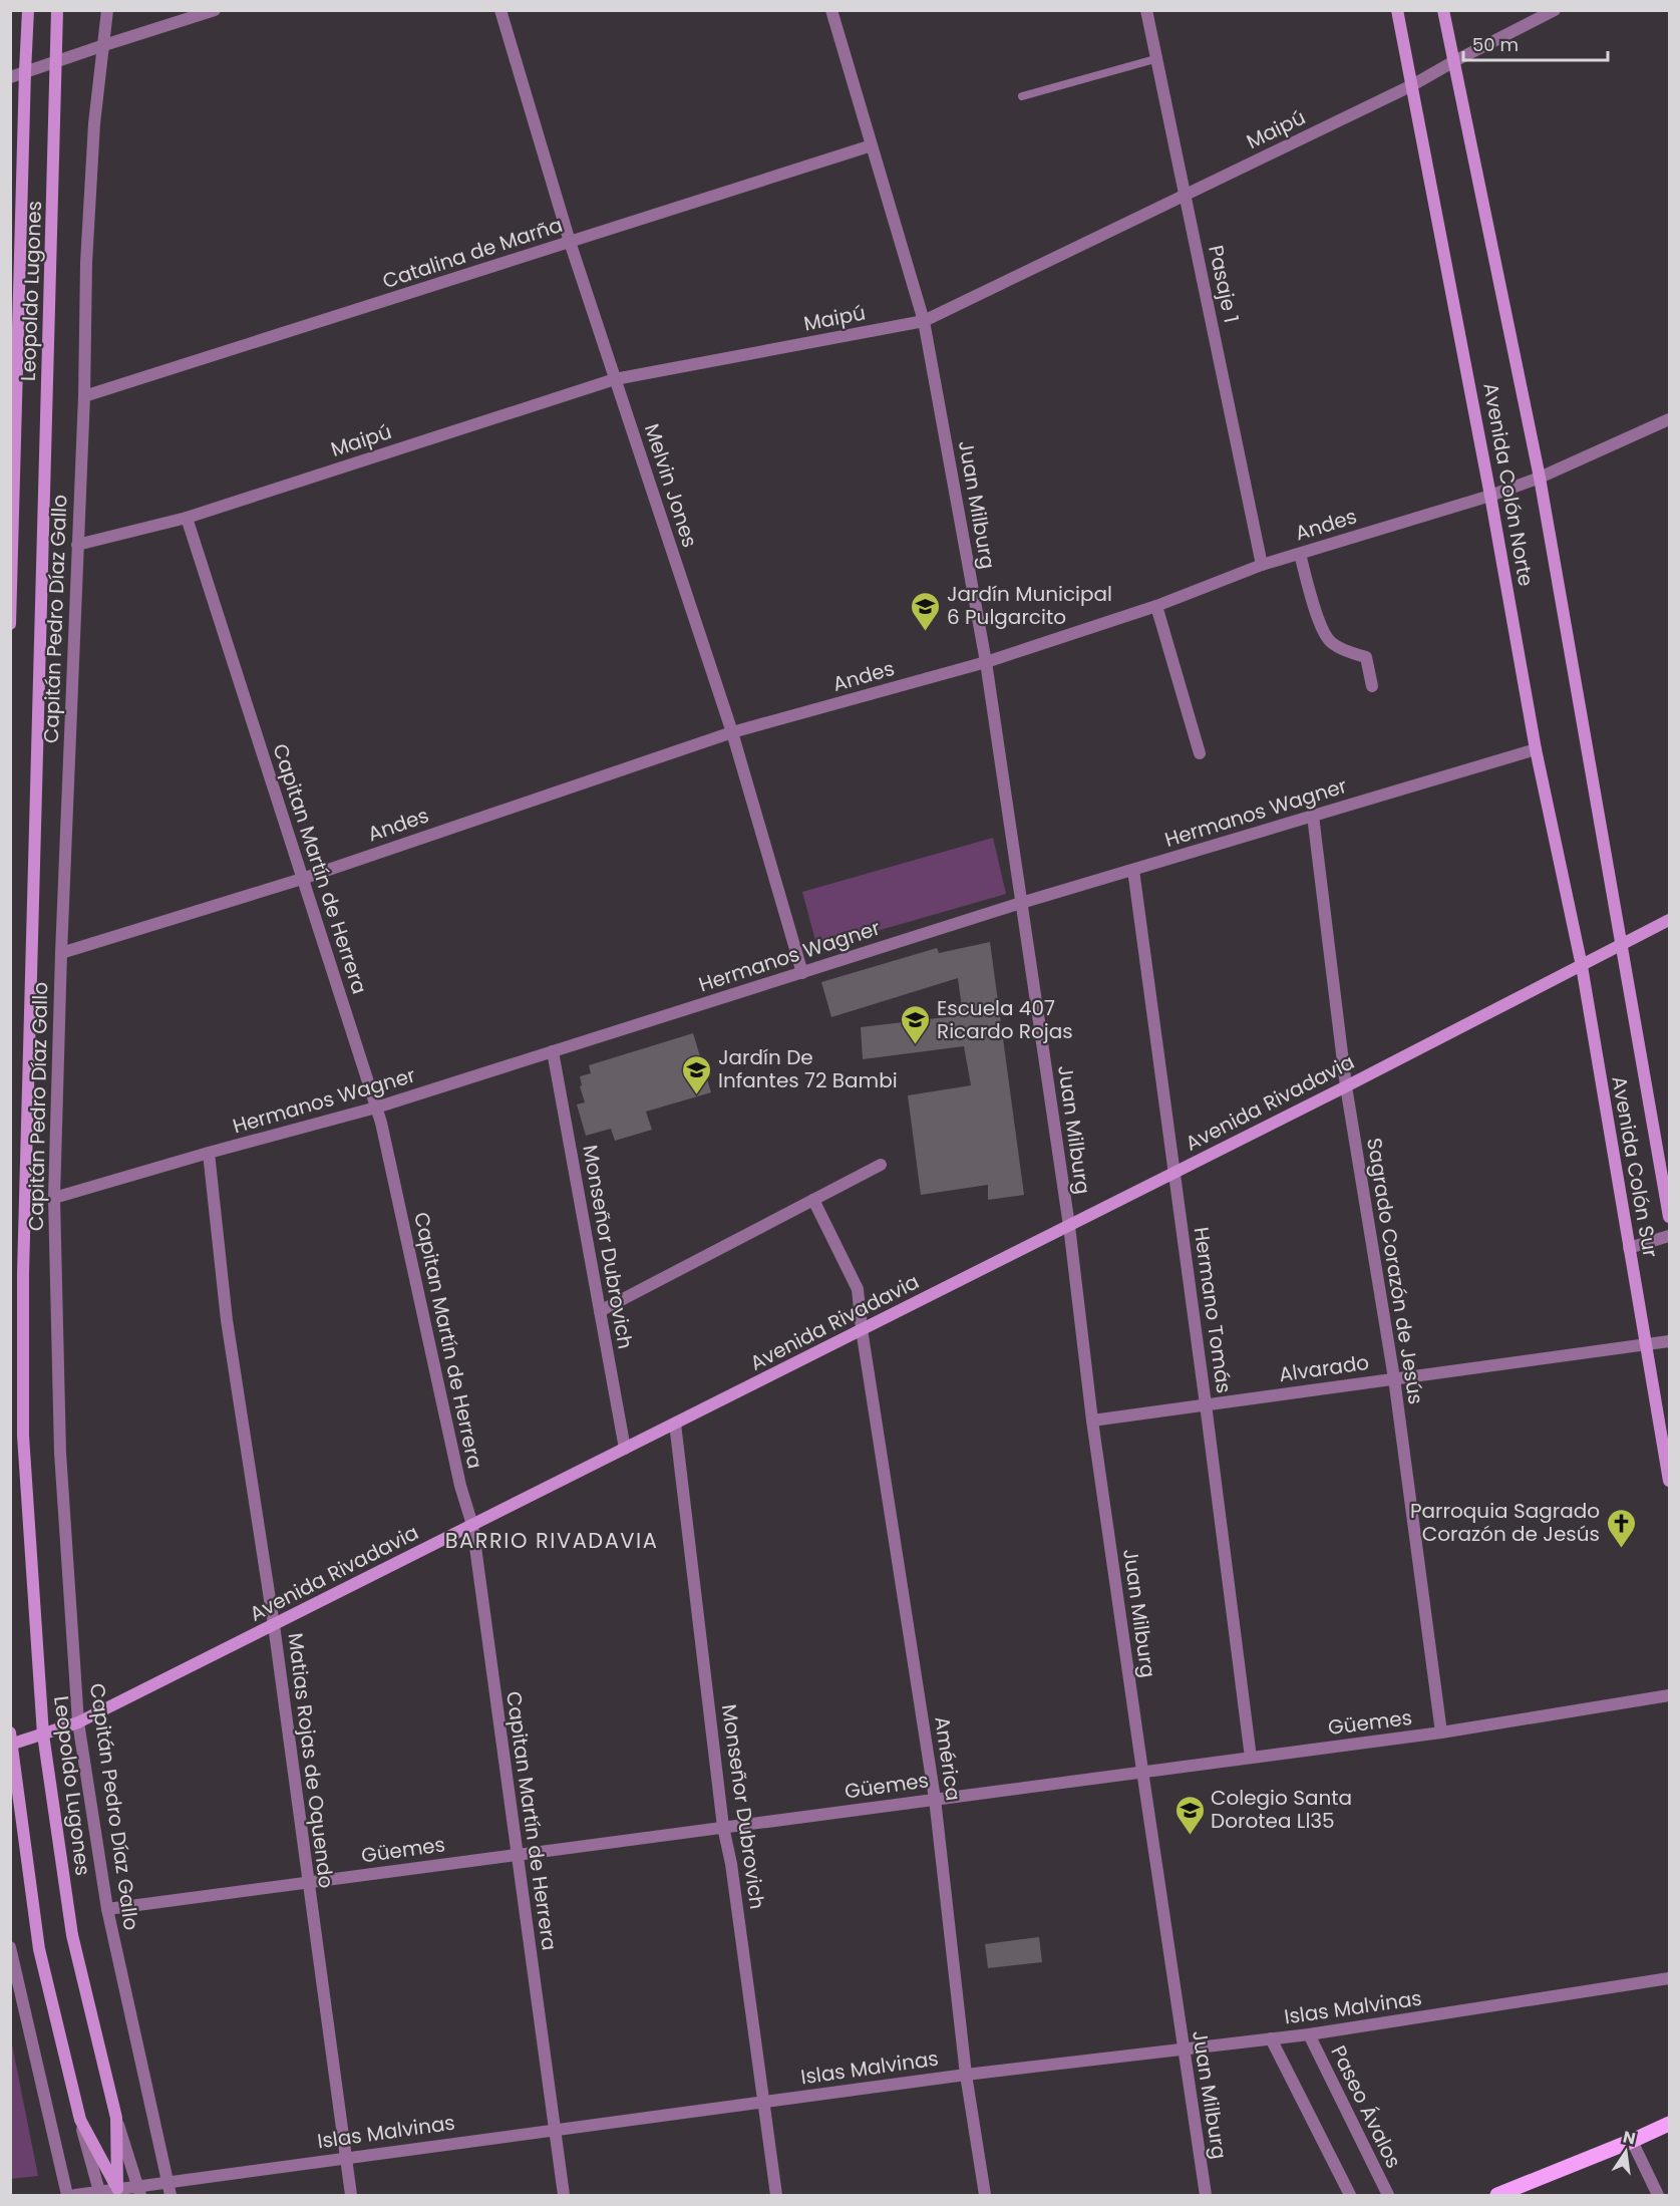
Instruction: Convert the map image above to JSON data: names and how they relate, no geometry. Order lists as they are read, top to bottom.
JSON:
{
  "streets": {
    "main road": [
      "Leopoldo Lugones",
      "Avenida Colón Norte",
      "Avenida Rivadavia",
      "Avenida Colón Sur"
    ],
    "street": [
      "Maipú",
      "Catalina de Marña",
      "Pasaje 1",
      "Melvin Jones",
      "Juan Milburg",
      "Andes",
      "Capitán Pedro Díaz Gallo",
      "Hermanos Wagner",
      "Capitan Martín de Herrera",
      "Monseñor Dubrovich",
      "Sagrado Corazón de Jesús",
      "Hermano Tomás",
      "Alvarado",
      "Güemes",
      "América",
      "Matias Rojas de Oquendo",
      "Islas Malvinas",
      "Paseo Ávalos"
    ]
  },
  "crossings": [
    ["Maipú", "Pasaje 1"],
    ["Maipú", "Avenida Colón Norte"],
    ["Maipú", "Melvin Jones"],
    ["Maipú", "Juan Milburg"],
    ["Maipú", "Capitán Pedro Díaz Gallo"],
    ["Maipú", "Capitan Martín de Herrera"],
    ["Catalina de Marña", "Melvin Jones"],
    ["Catalina de Marña", "Juan Milburg"],
    ["Catalina de Marña", "Capitán Pedro Díaz Gallo"],
    ["Pasaje 1", "Andes"],
    ["Leopoldo Lugones", "Avenida Rivadavia"],
    ["Leopoldo Lugones", "Islas Malvinas"],
    ["Avenida Colón Norte", "Andes"],
    ["Avenida Colón Norte", "Hermanos Wagner"],
    ["Avenida Colón Norte", "Avenida Rivadavia"],
    ["Avenida Colón Norte", "Avenida Colón Sur"],
    ["Melvin Jones", "Andes"],
    ["Melvin Jones", "Hermanos Wagner"],
    ["Juan Milburg", "Andes"],
    ["Juan Milburg", "Hermanos Wagner"],
    ["Juan Milburg", "Avenida Rivadavia"],
    ["Juan Milburg", "Alvarado"],
    ["Juan Milburg", "Güemes"],
    ["Juan Milburg", "Islas Malvinas"],
    ["Andes", "Capitán Pedro Díaz Gallo"],
    ["Andes", "Capitan Martín de Herrera"],
    ["Capitán Pedro Díaz Gallo", "Hermanos Wagner"],
    ["Capitán Pedro Díaz Gallo", "Avenida Rivadavia"],
    ["Capitán Pedro Díaz Gallo", "Güemes"],
    ["Capitán Pedro Díaz Gallo", "Islas Malvinas"],
    ["Hermanos Wagner", "Capitan Martín de Herrera"],
    ["Hermanos Wagner", "Monseñor Dubrovich"],
    ["Hermanos Wagner", "Sagrado Corazón de Jesús"],
    ["Hermanos Wagner", "Hermano Tomás"],
    ["Hermanos Wagner", "Matias Rojas de Oquendo"],
    ["Capitan Martín de Herrera", "Avenida Rivadavia"],
    ["Capitan Martín de Herrera", "Güemes"],
    ["Capitan Martín de Herrera", "Islas Malvinas"],
    ["Avenida Rivadavia", "Avenida Colón Sur"],
    ["Avenida Rivadavia", "Monseñor Dubrovich"],
    ["Avenida Rivadavia", "Sagrado Corazón de Jesús"],
    ["Avenida Rivadavia", "Hermano Tomás"],
    ["Avenida Rivadavia", "América"],
    ["Avenida Rivadavia", "Matias Rojas de Oquendo"],
    ["Avenida Colón Sur", "Alvarado"],
    ["Monseñor Dubrovich", "Güemes"],
    ["Monseñor Dubrovich", "Islas Malvinas"],
    ["Sagrado Corazón de Jesús", "Alvarado"],
    ["Sagrado Corazón de Jesús", "Güemes"],
    ["Hermano Tomás", "Alvarado"],
    ["Hermano Tomás", "Güemes"],
    ["Güemes", "América"],
    ["Güemes", "Matias Rojas de Oquendo"],
    ["América", "Islas Malvinas"],
    ["Matias Rojas de Oquendo", "Islas Malvinas"],
    ["Islas Malvinas", "Paseo Ávalos"]
  ],
  "districts": ["BARRIO RIVADAVIA"],
  "places": {
    "school or university": [
      "Jardín Municipal 6 Pulgarcito",
      "Escuela 407 Ricardo Rojas",
      "Jardín De Infantes 72 Bambi",
      "Colegio Santa Dorotea Ll35"
    ],
    "church": ["Parroquia Sagrado Corazón de Jesús"]
  },
  "scale_bar": "50 m",
  "north": "top"
}
